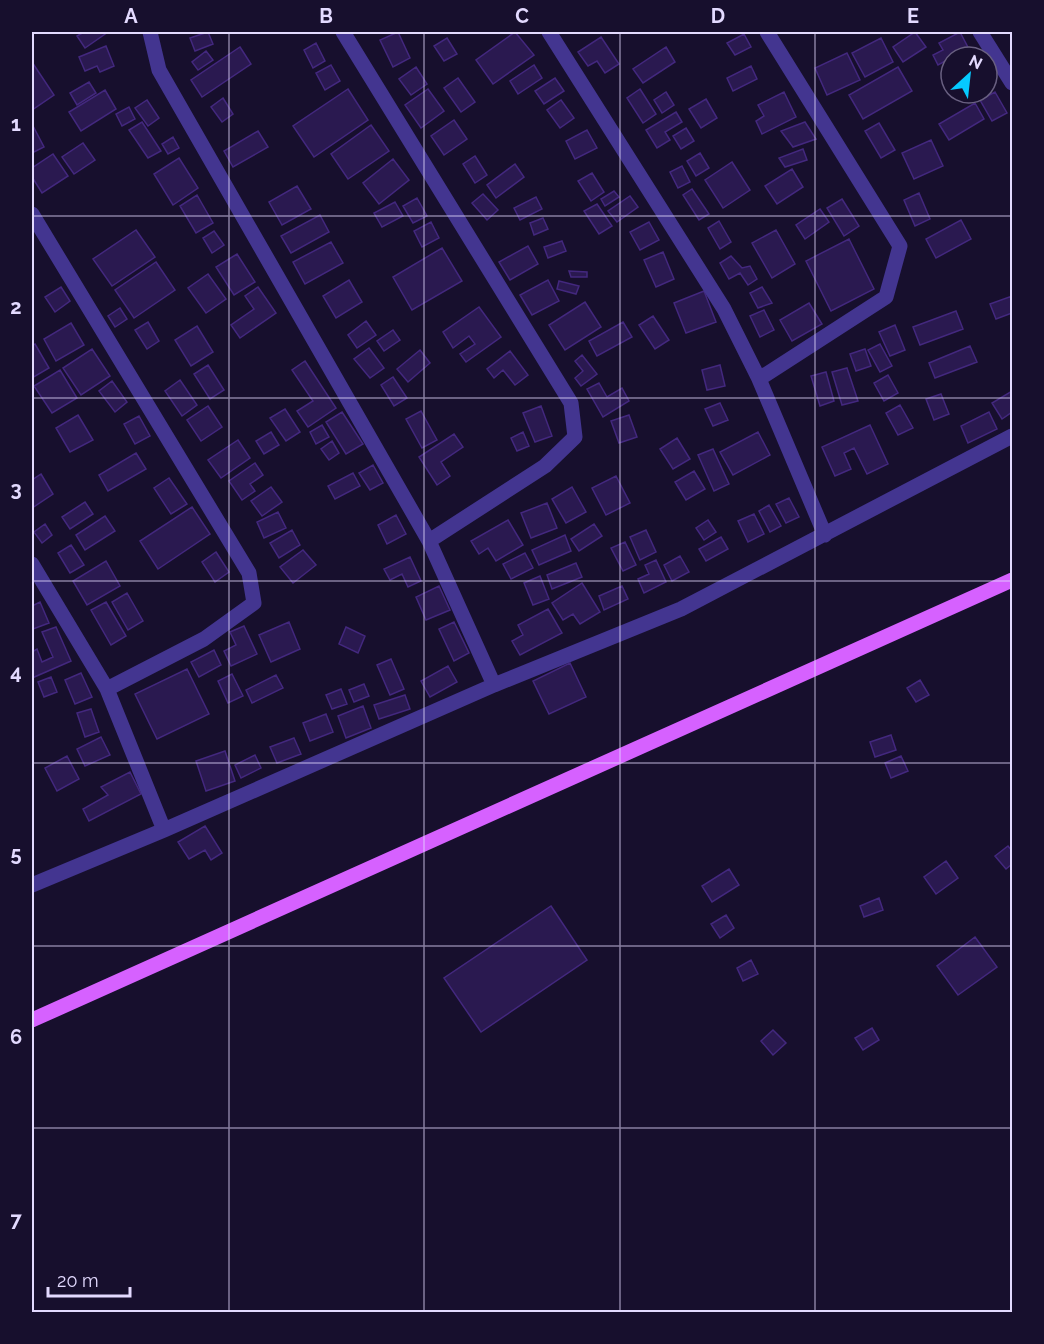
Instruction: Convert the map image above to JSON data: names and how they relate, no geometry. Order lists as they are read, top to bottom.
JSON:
{
  "scale_bar": "20 m",
  "north": "top right",
  "grid": {
    "columns": [
      "A",
      "B",
      "C",
      "D",
      "E"
    ],
    "rows": [
      "1",
      "2",
      "3",
      "4",
      "5",
      "6",
      "7"
    ]
  }
}
